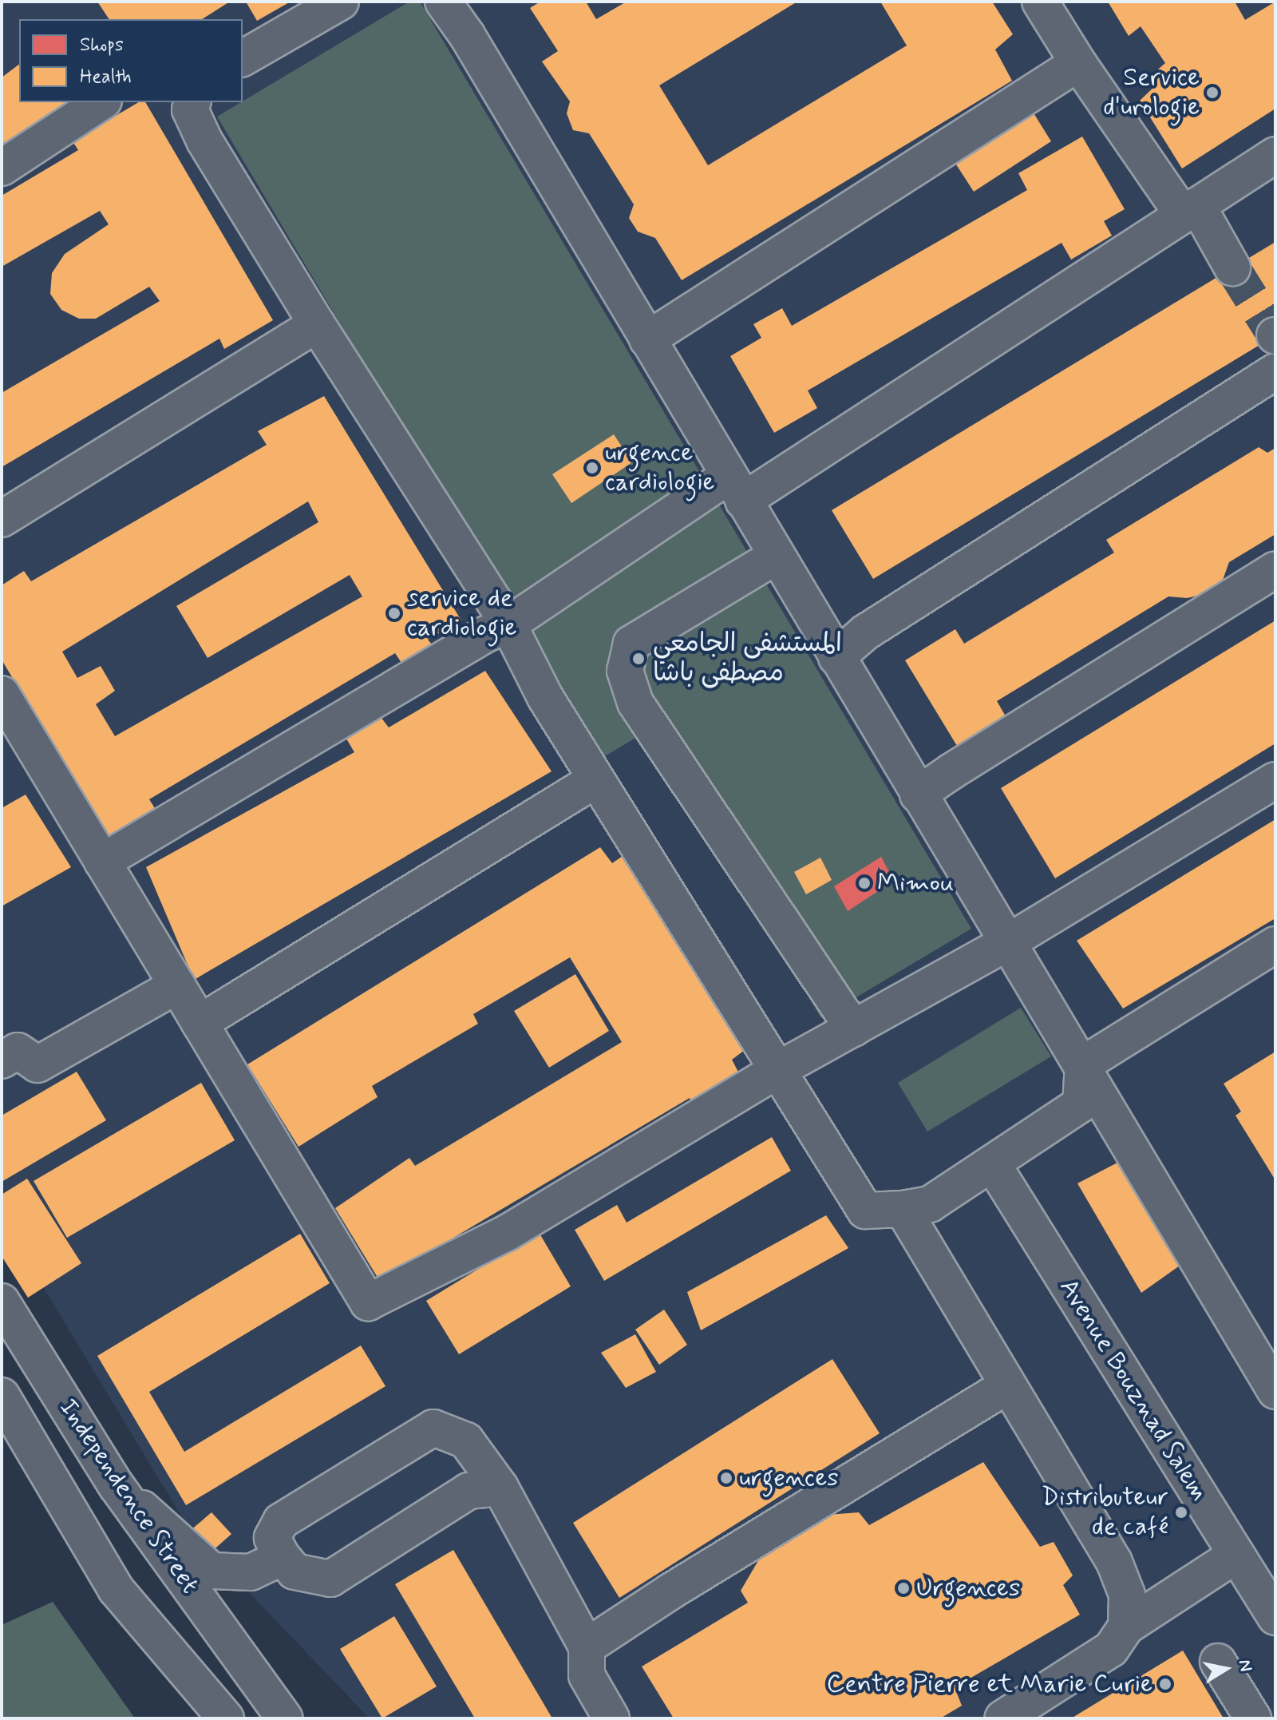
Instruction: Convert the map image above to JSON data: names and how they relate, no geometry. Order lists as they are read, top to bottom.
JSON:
{
  "streets": {
    "main road": ["Avenue Bouznad Salem", "Independence Street"]
  },
  "places": [
    "Service d'urologie",
    "urgence cardiologie",
    "service de cardiologie",
    "المستشفى الجامعي مصطفى باشا",
    "Mimou",
    "urgences",
    "Distributeur de café",
    "Urgences",
    "Centre Pierre et Marie Curie"
  ],
  "legend": ["Shops", "Health"],
  "north": "right"
}
